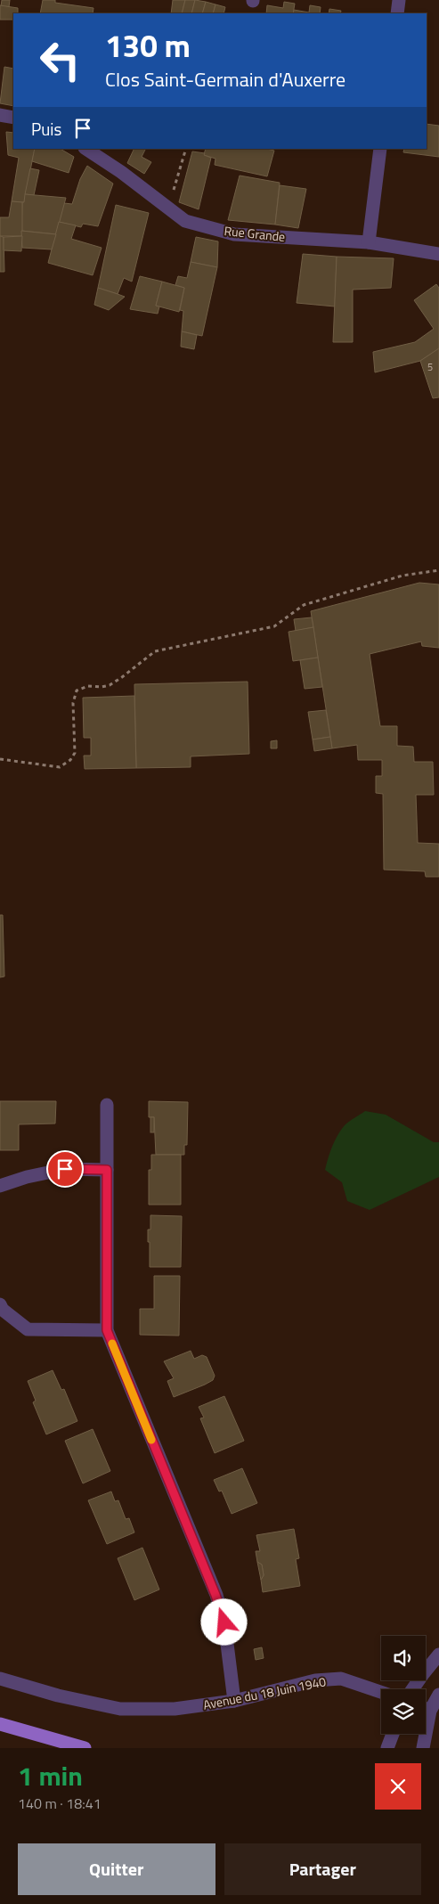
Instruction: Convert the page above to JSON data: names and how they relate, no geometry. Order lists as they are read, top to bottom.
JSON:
{
  "streets": {
    "street": ["Rue Grande", "Avenue du 18 Juin 1940"]
  },
  "house_numbers": ["5"],
  "page": {
    "turn": ["130 m", "Clos Saint-Germain d'Auxerre"],
    "then": "Puis",
    "heading": ["1 min", "140 m · 18:41"],
    "buttons": ["Quitter", "Partager"]
  }
}
